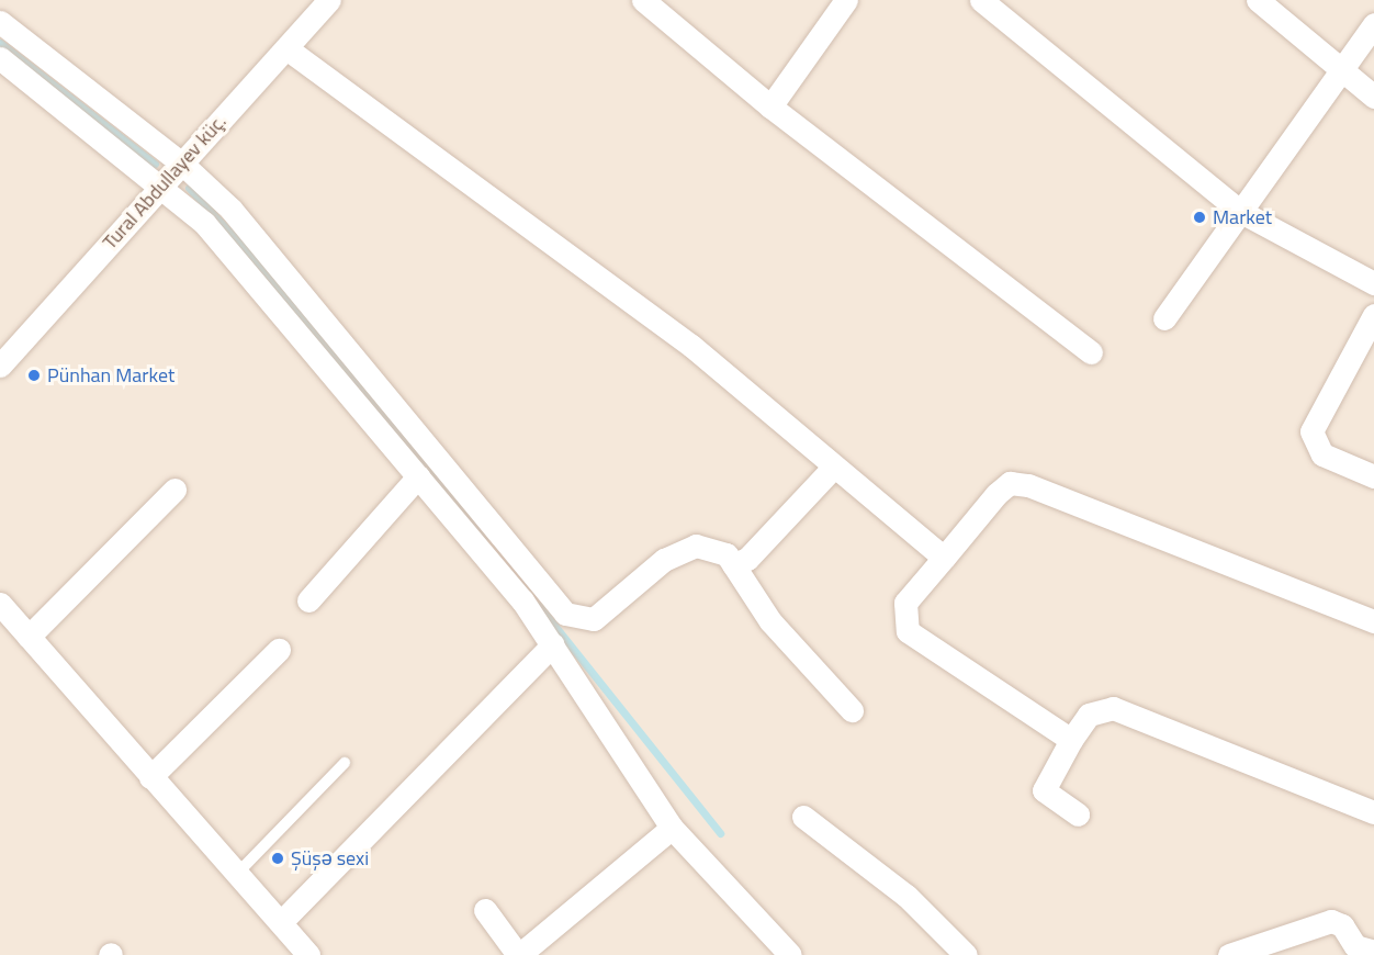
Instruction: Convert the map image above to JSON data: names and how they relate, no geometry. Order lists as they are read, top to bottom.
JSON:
{
  "streets": {
    "street": ["Tural Abdullayev küç."]
  },
  "places": ["Market", "Pünhan Market", "Şüşə sexi"]
}
